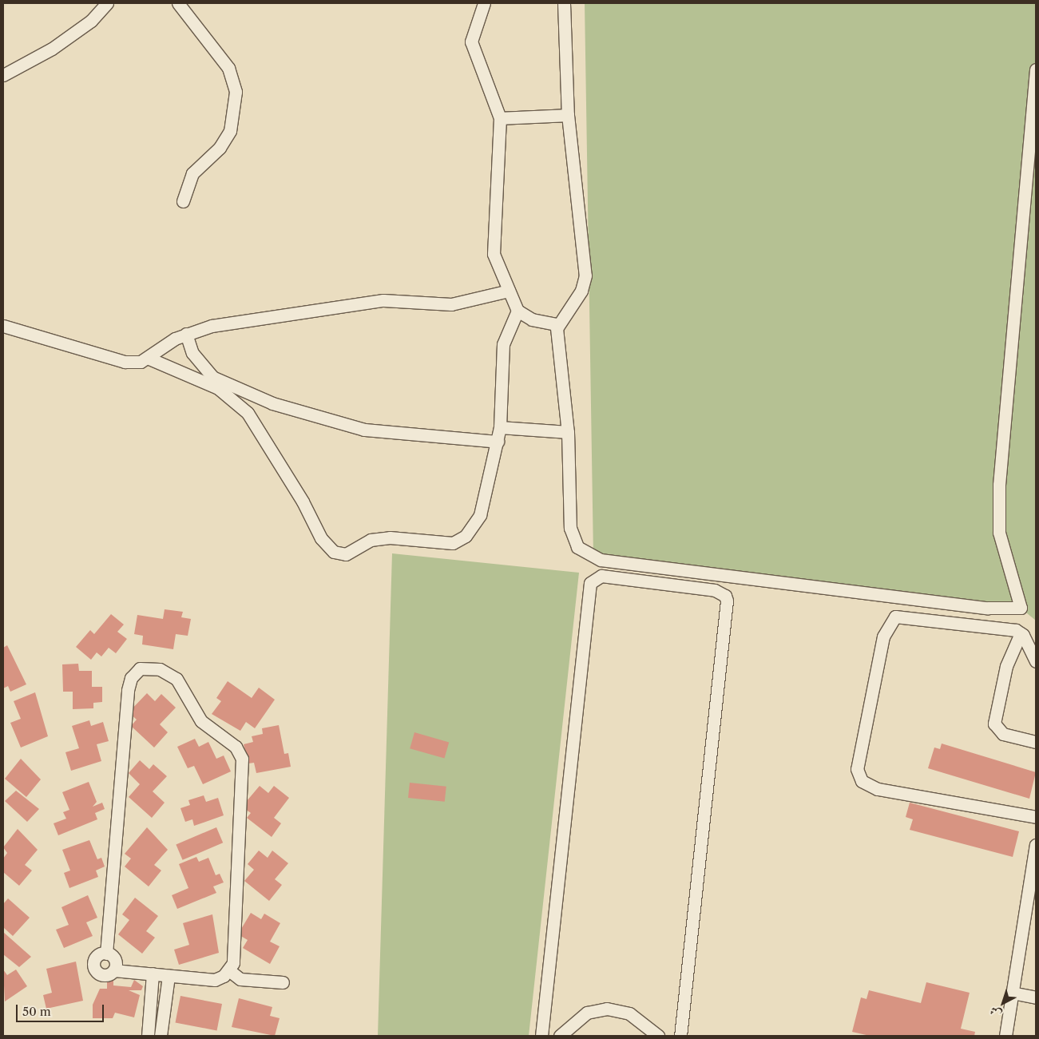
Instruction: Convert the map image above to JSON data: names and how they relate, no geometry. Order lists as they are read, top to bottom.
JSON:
{
  "scale_bar": "50 m",
  "north": "bottom left"
}
